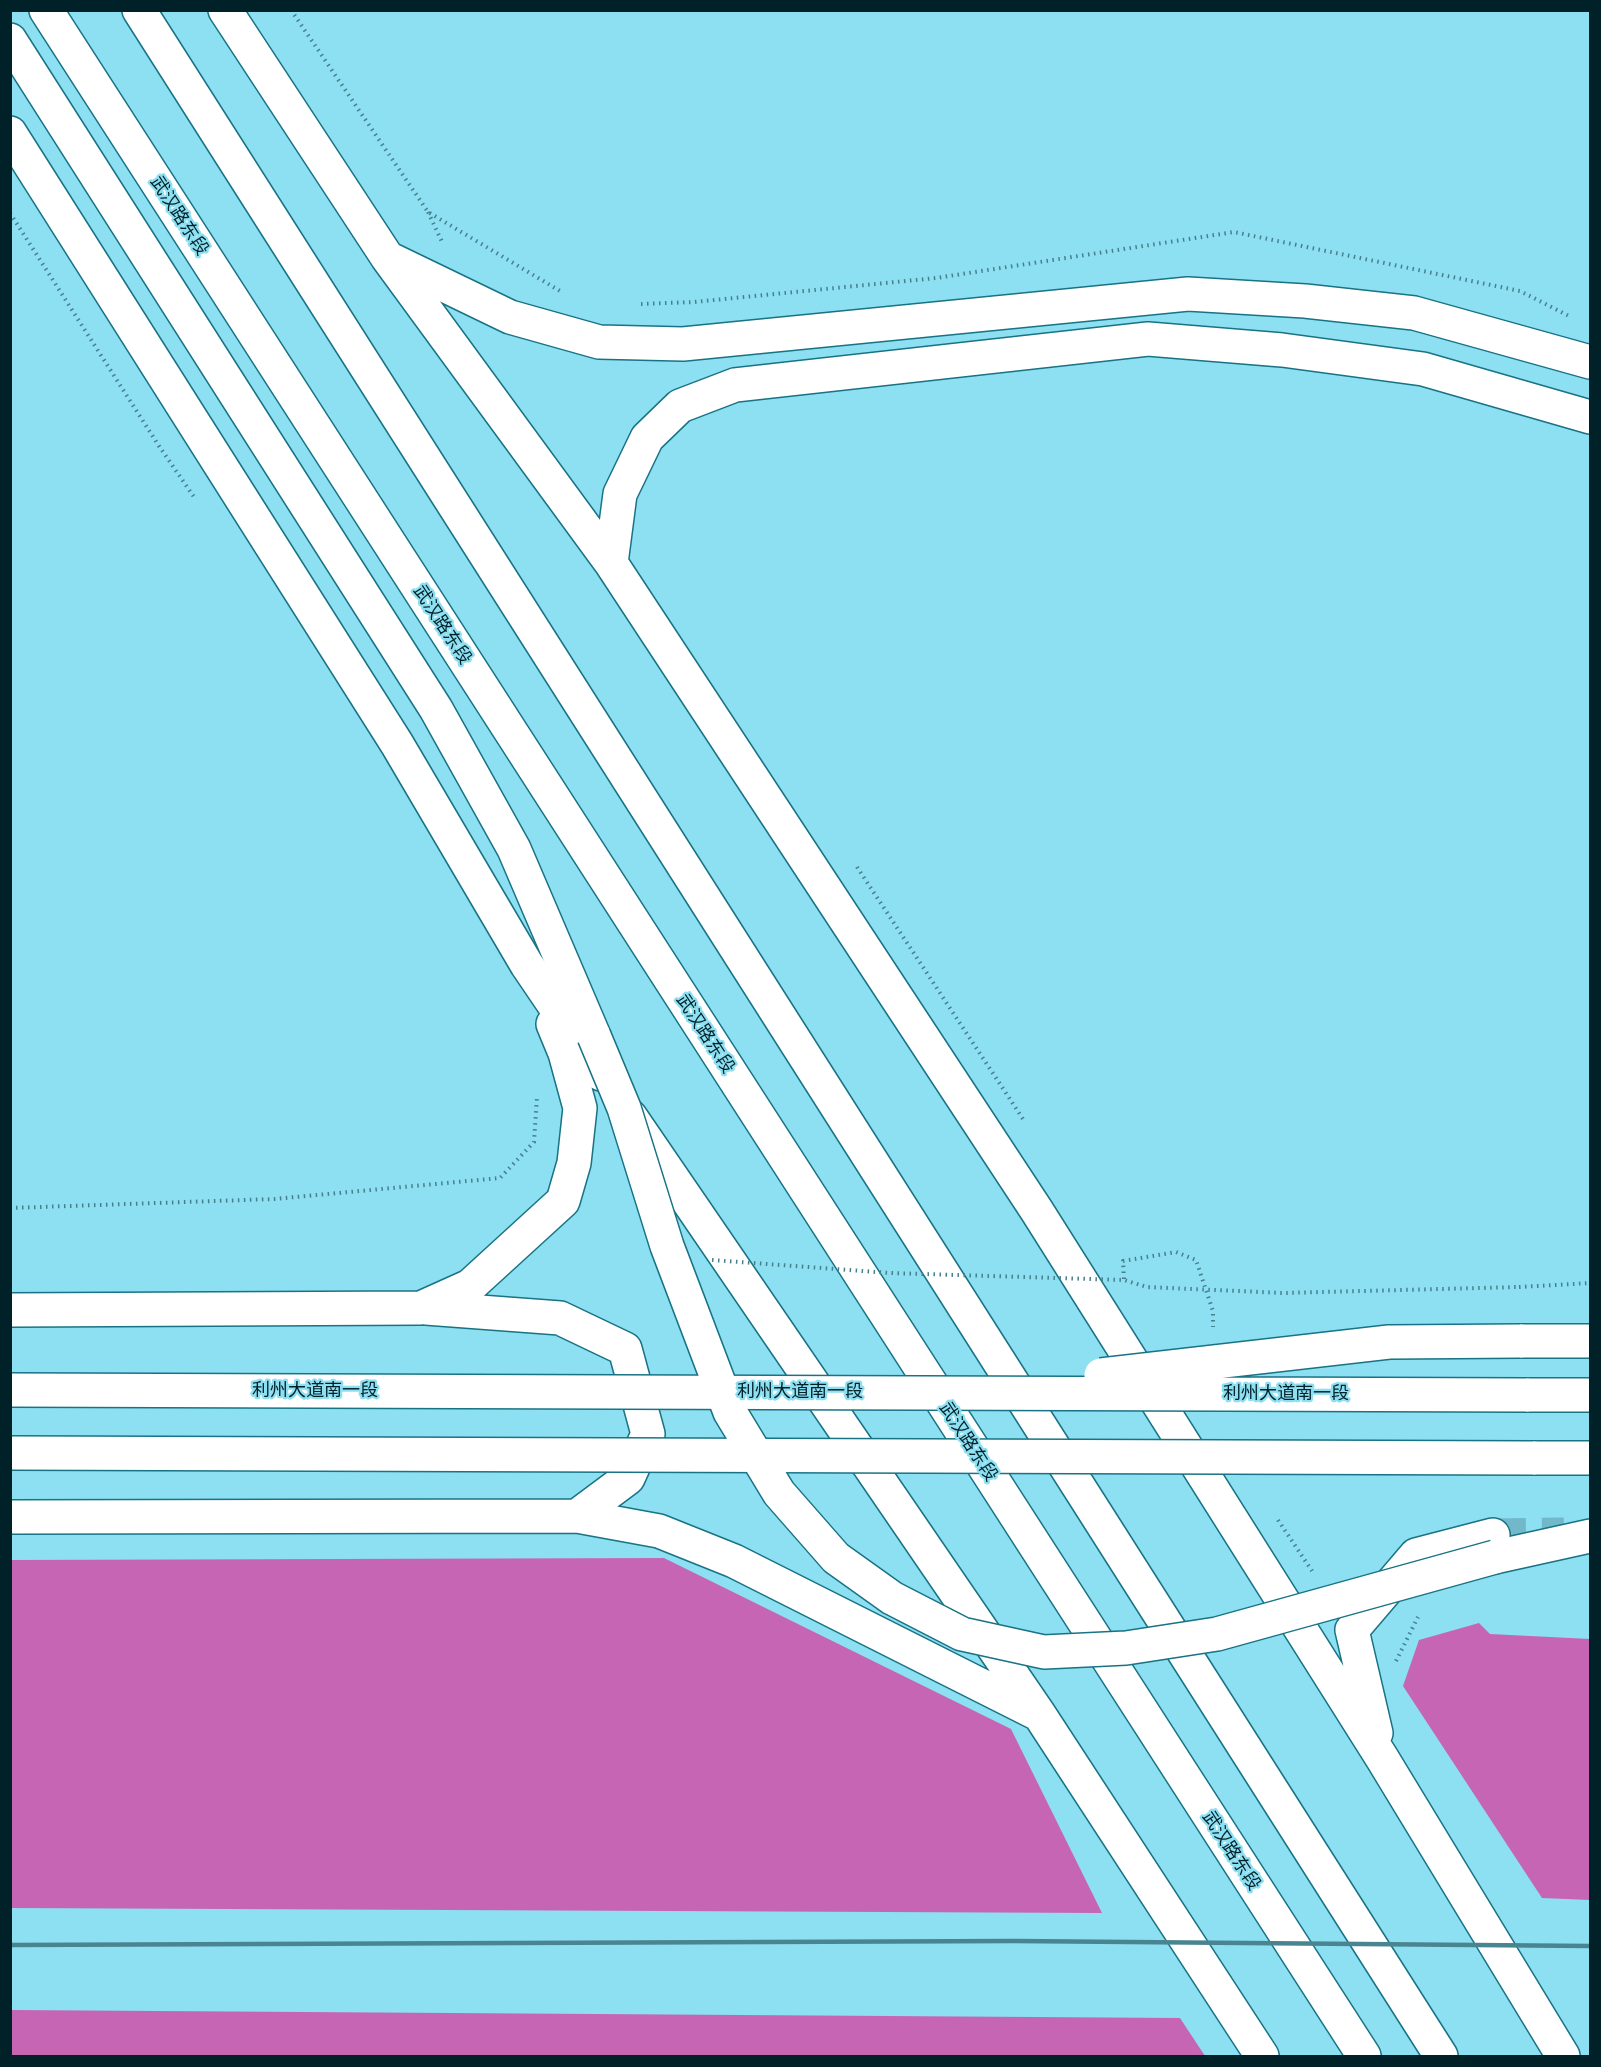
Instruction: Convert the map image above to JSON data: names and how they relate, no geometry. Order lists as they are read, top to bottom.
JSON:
{
  "streets": {
    "main road": ["武汉路东段", "利州大道南一段"]
  }
}
